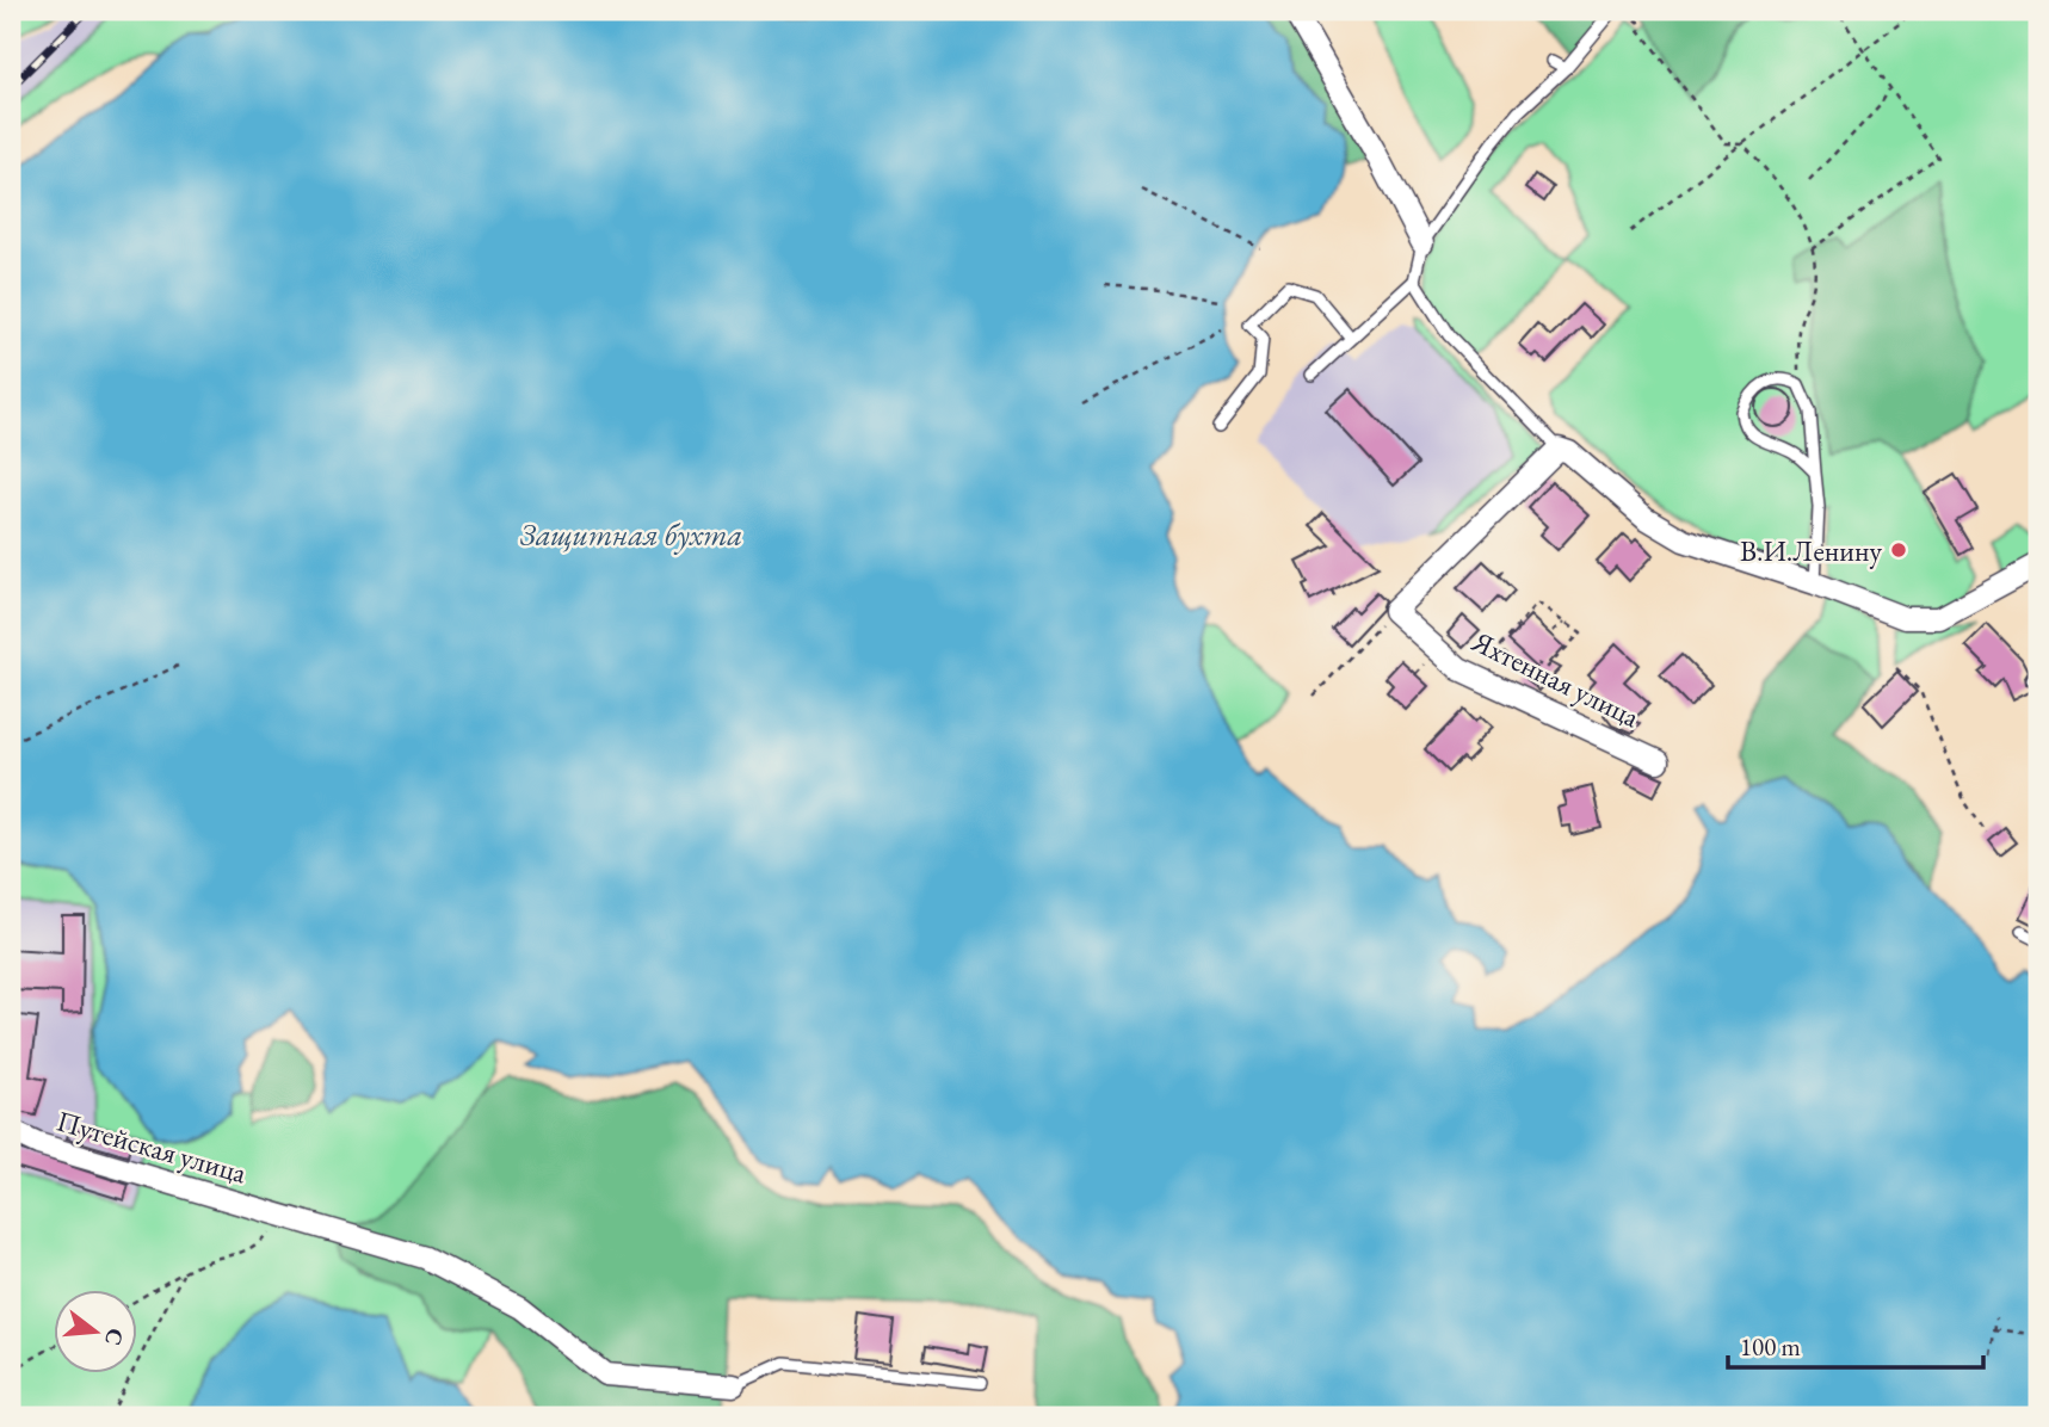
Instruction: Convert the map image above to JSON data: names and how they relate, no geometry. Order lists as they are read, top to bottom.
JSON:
{
  "streets": {
    "street": ["Яхтенная улица", "Путейская улица"]
  },
  "water": ["Защитная бухта"],
  "places": ["В.И.Ленину"],
  "scale_bar": "100 m",
  "north": "right"
}
